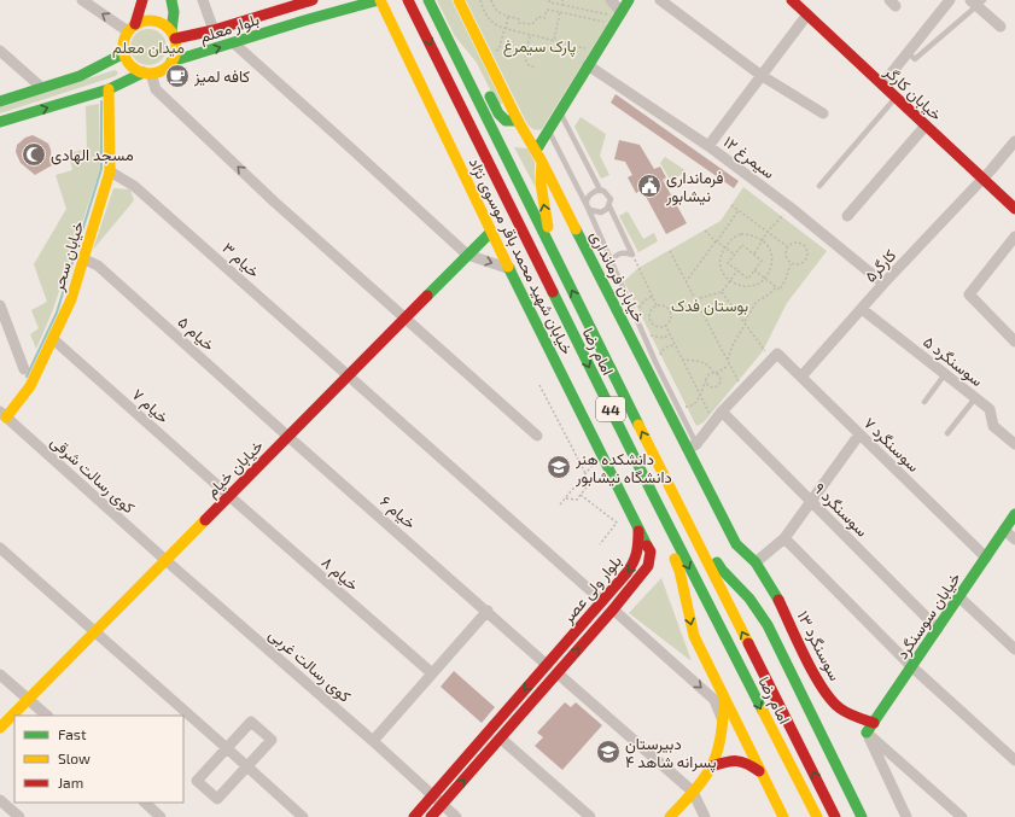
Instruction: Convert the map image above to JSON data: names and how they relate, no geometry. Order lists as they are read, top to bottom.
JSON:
{
  "streets": {
    "main road": [
      "بلوار معلم",
      "خیابان کارگر",
      "خیابان سحر",
      "خیابان شهید محمد باقر موسوی نژاد",
      "خیابان فرمانداری",
      "امام رضا",
      "44",
      "خیابان خیام",
      "بلوار ولی عصر",
      "خیابان سوسنگرد",
      "سوسنگرد ۱۳"
    ],
    "street": [
      "سیمرغ ۱۲",
      "خیام ۳",
      "کارگر۵",
      "خیام ۵",
      "سوسنگرد ۵",
      "خیام ۷",
      "سوسنگرد ۷",
      "کوی رسالت شرقی",
      "سوسنگرد ۹",
      "خیام ۶",
      "خیام ۸",
      "کوی رسالت غربی"
    ]
  },
  "crossings": [
    ["بلوار معلم", "خیابان شهید محمد باقر موسوی نژاد"],
    ["خیابان کارگر", "کارگر۵"],
    ["سیمرغ ۱۲", "کارگر۵"],
    ["خیابان سحر", "خیام ۳"],
    ["خیابان سحر", "خیام ۵"],
    ["خیابان سحر", "خیام ۷"],
    ["خیابان سحر", "کوی رسالت شرقی"],
    ["خیابان شهید محمد باقر موسوی نژاد", "خیابان خیام"],
    ["خیابان شهید محمد باقر موسوی نژاد", "بلوار ولی عصر"],
    ["خیام ۳", "خیابان خیام"],
    ["خیام ۳", "بلوار ولی عصر"],
    ["کارگر۵", "سوسنگرد ۵"],
    ["کارگر۵", "سوسنگرد ۷"],
    ["خیابان فرمانداری", "سوسنگرد ۱۳"],
    ["خیام ۵", "خیابان خیام"],
    ["خیام ۵", "خیام ۶"],
    ["خیام ۷", "خیابان خیام"],
    ["خیام ۷", "خیام ۸"],
    ["سوسنگرد ۷", "خیابان سوسنگرد"],
    ["خیابان خیام", "کوی رسالت شرقی"],
    ["خیابان خیام", "خیام ۶"],
    ["خیابان خیام", "خیام ۸"],
    ["خیابان خیام", "کوی رسالت غربی"],
    ["کوی رسالت شرقی", "کوی رسالت غربی"],
    ["سوسنگرد ۹", "خیابان سوسنگرد"],
    ["خیام ۶", "بلوار ولی عصر"],
    ["بلوار ولی عصر", "کوی رسالت غربی"],
    ["خیابان سوسنگرد", "سوسنگرد ۱۳"]
  ],
  "parks": ["پارک سیمرغ", "میدان معلم", "بوستان فدک"],
  "places": {
    "cafe": ["کافه لمیز"],
    "mosque": ["مسجد الهادی"],
    "public building": ["فرمانداری نیشابور"],
    "school or university": ["دانشکده هنر دانشگاه نیشابور", "دبیرستان پسرانه شاهد ۴"]
  },
  "legend": ["Fast", "Slow", "Jam"]
}
